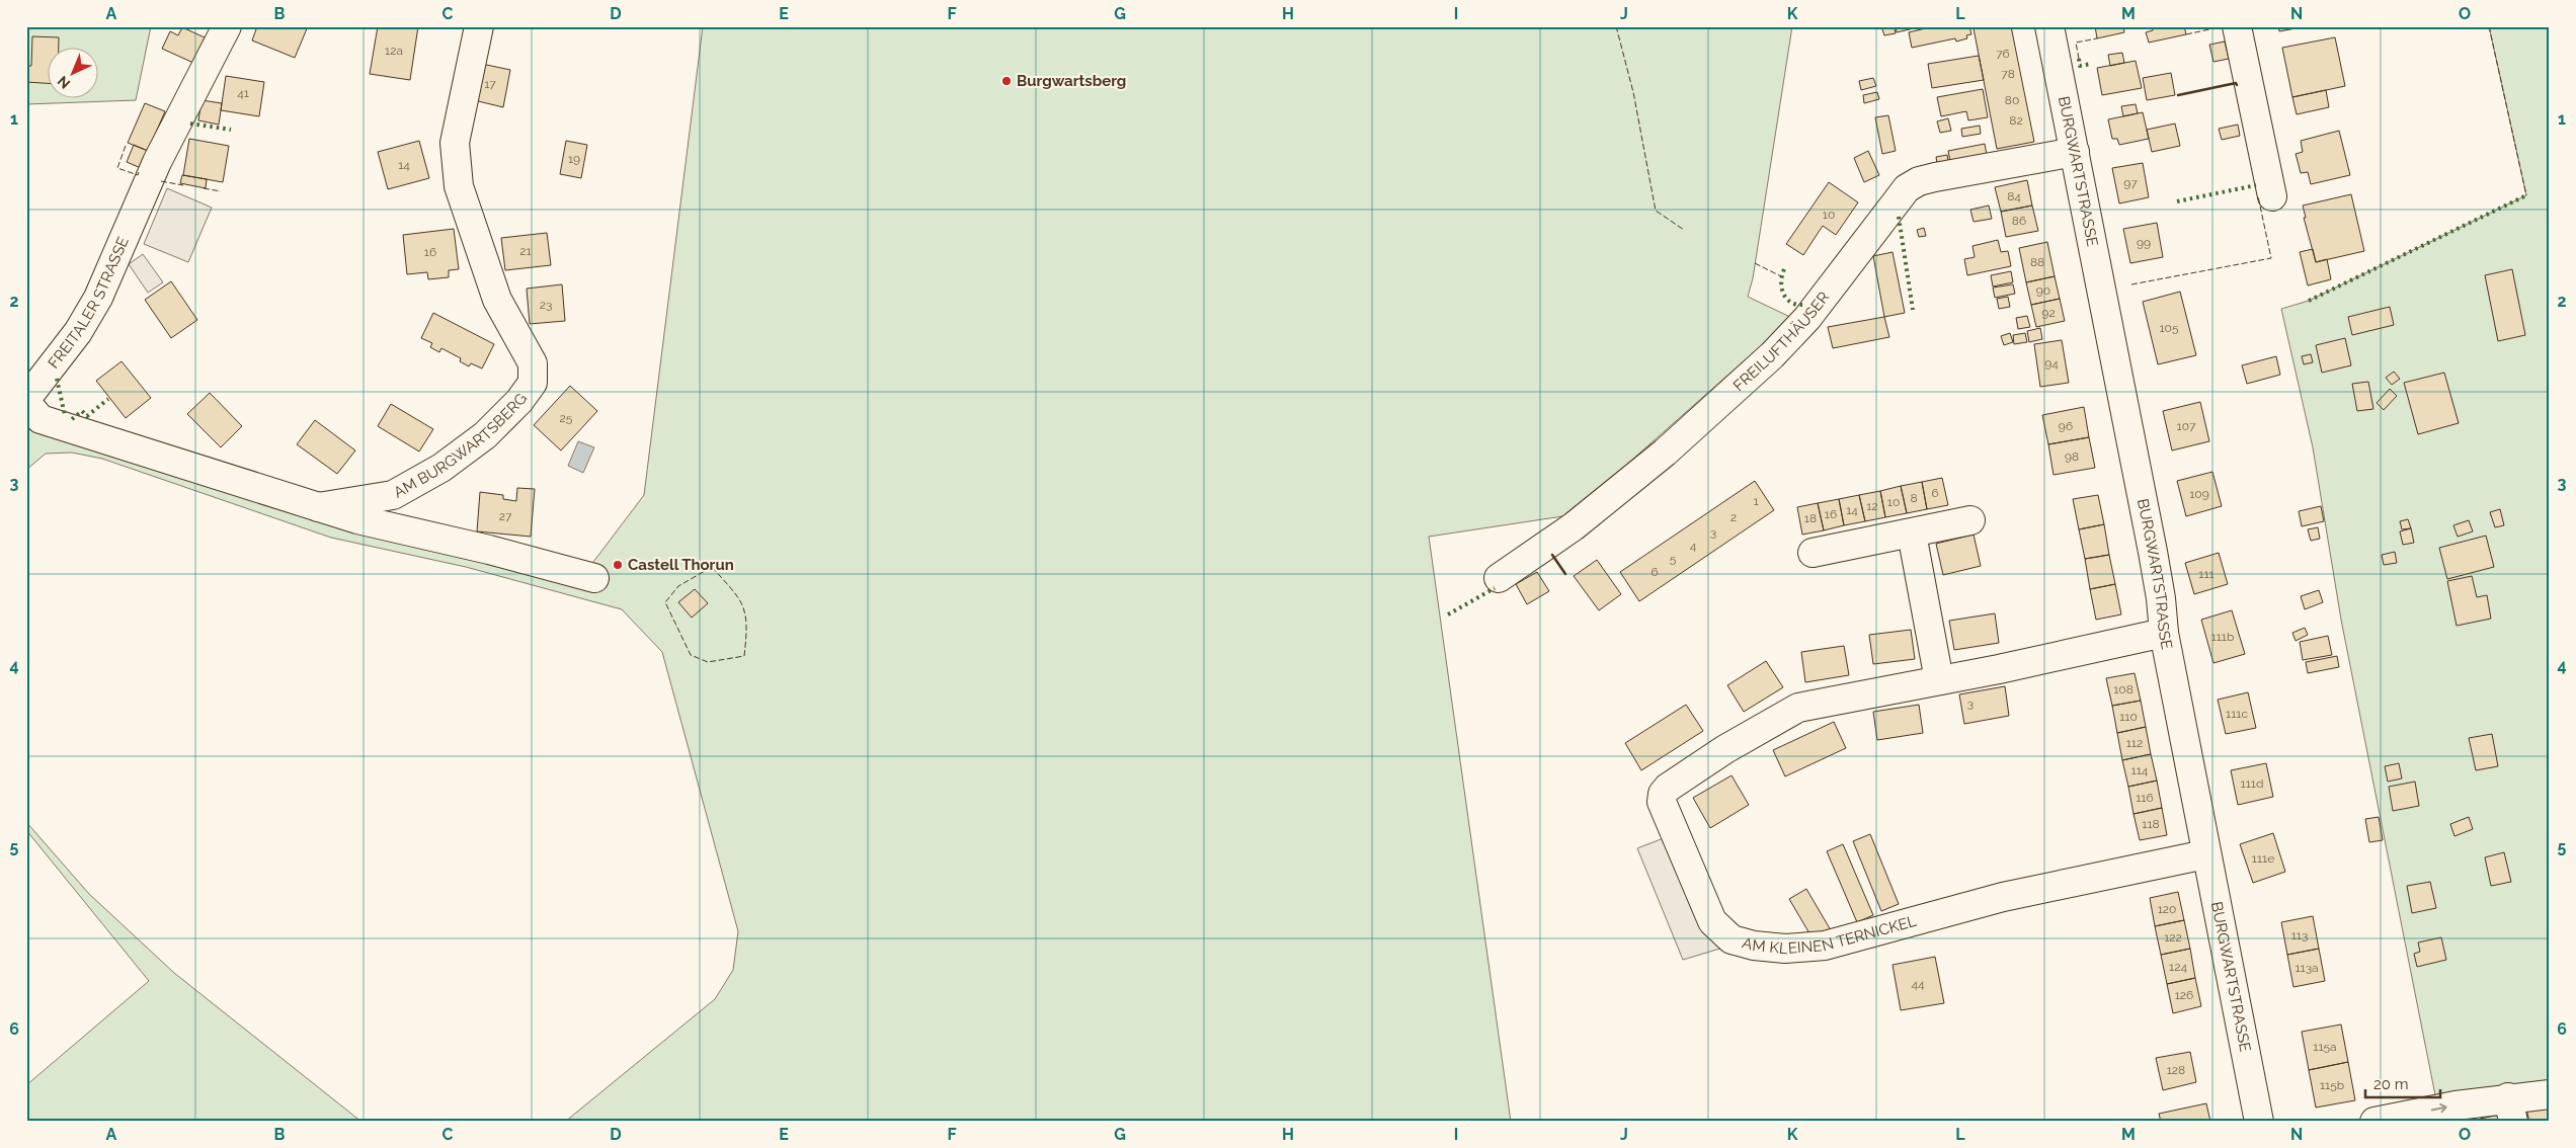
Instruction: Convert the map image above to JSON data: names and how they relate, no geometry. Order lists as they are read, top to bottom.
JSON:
{
  "streets": {
    "street": [
      "BURGWARTSTRASSE",
      "FREITALER STRASSE",
      "FREILUFTHÄUSER",
      "AM BURGWARTSBERG",
      "AM KLEINEN TERNICKEL"
    ]
  },
  "crossings": [
    ["BURGWARTSTRASSE", "FREILUFTHÄUSER"],
    ["BURGWARTSTRASSE", "AM KLEINEN TERNICKEL"]
  ],
  "places": ["Burgwartsberg", "Castell Thorun"],
  "house_numbers": [
    "12a",
    "76",
    "78",
    "17",
    "41",
    "80",
    "82",
    "19",
    "14",
    "97",
    "84",
    "10",
    "86",
    "99",
    "21",
    "16",
    "88",
    "90",
    "23",
    "92",
    "105",
    "94",
    "25",
    "96",
    "107",
    "98",
    "6",
    "109",
    "8",
    "1",
    "10",
    "12",
    "14",
    "16",
    "27",
    "2",
    "18",
    "3",
    "4",
    "5",
    "6",
    "111",
    "111b",
    "108",
    "3",
    "111c",
    "110",
    "112",
    "114",
    "111d",
    "116",
    "118",
    "111e",
    "120",
    "113",
    "122",
    "124",
    "113a",
    "44",
    "126",
    "115a",
    "128",
    "115b"
  ],
  "scale_bar": "20 m",
  "north": "bottom left",
  "grid": {
    "columns": [
      "A",
      "B",
      "C",
      "D",
      "E",
      "F",
      "G",
      "H",
      "I",
      "J",
      "K",
      "L",
      "M",
      "N",
      "O"
    ],
    "rows": [
      "1",
      "2",
      "3",
      "4",
      "5",
      "6"
    ]
  }
}
